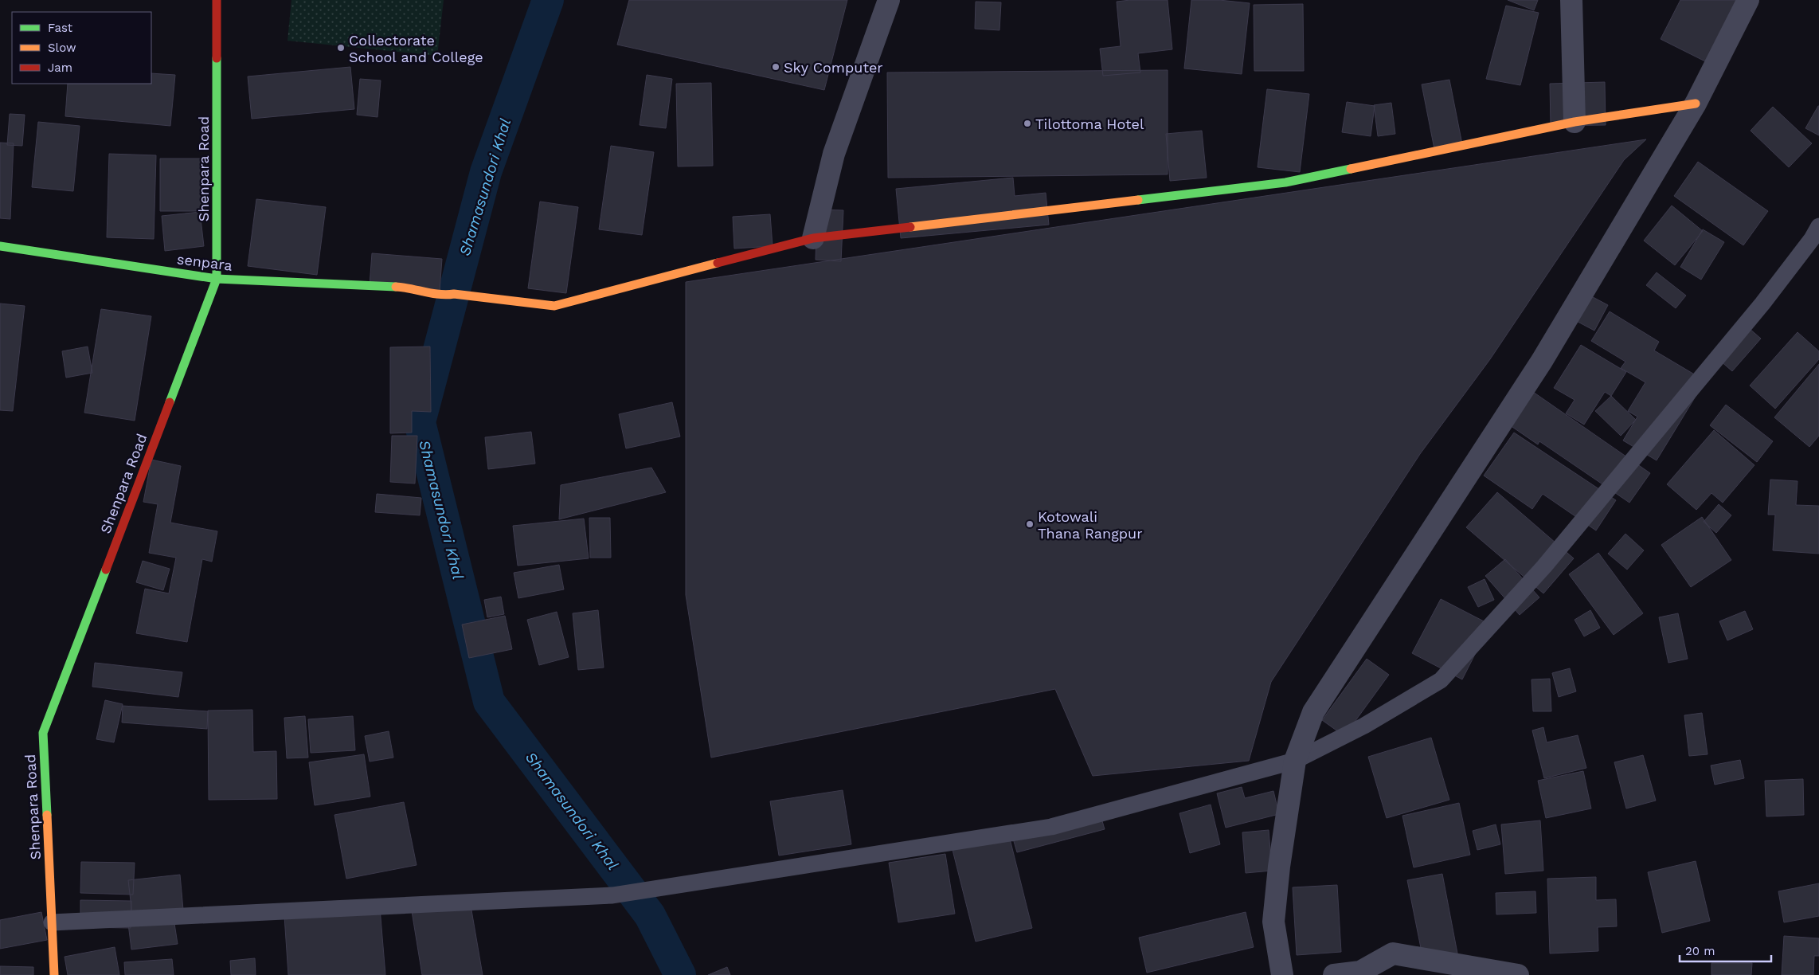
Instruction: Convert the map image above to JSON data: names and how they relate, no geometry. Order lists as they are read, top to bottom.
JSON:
{
  "streets": {
    "street": ["Shenpara Road", "senpara"]
  },
  "crossings": [
    ["Shenpara Road", "senpara"]
  ],
  "water": ["Shamasundori Khal"],
  "places": [
    "Collectorate School and College",
    "Sky Computer",
    "Tilottoma Hotel",
    "Kotowali Thana Rangpur"
  ],
  "legend": ["Fast", "Slow", "Jam"],
  "scale_bar": "20 m"
}
